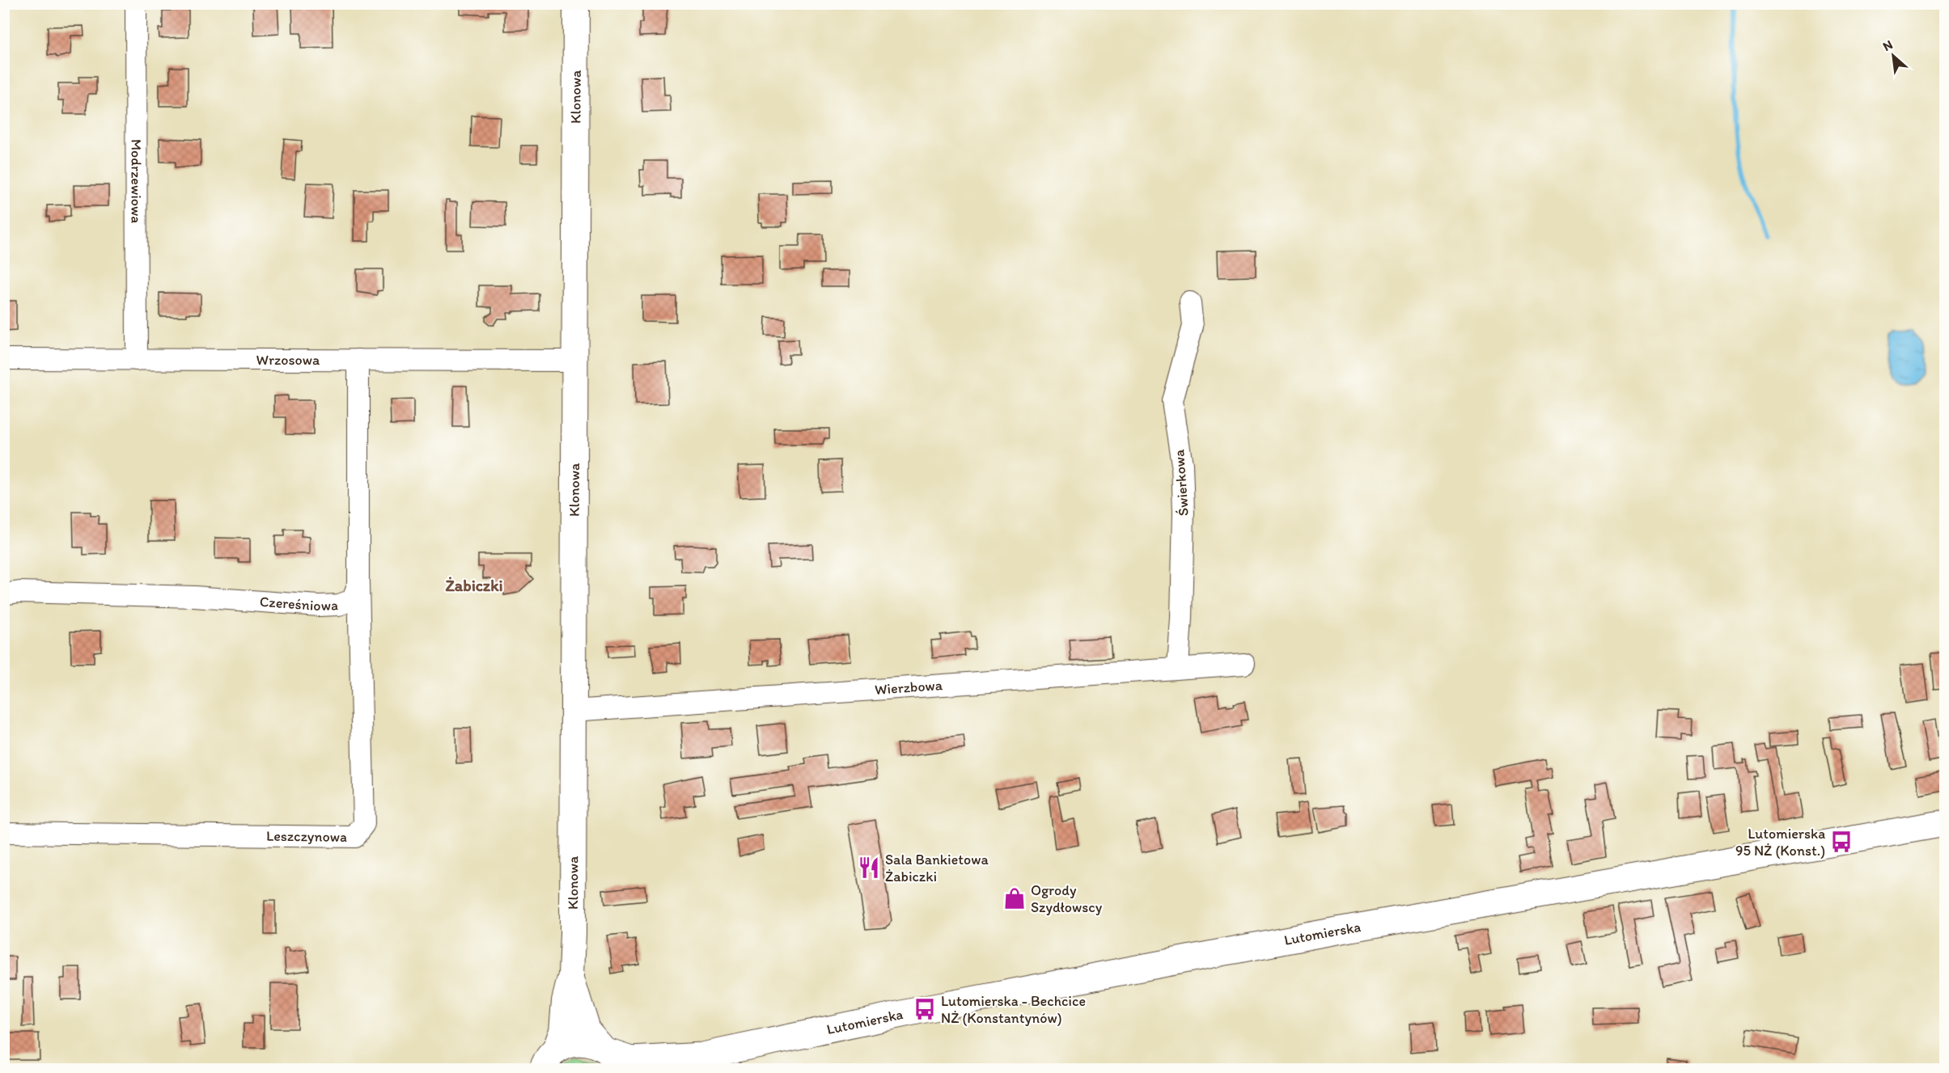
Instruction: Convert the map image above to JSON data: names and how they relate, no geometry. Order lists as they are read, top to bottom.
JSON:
{
  "streets": {
    "main road": ["Lutomierska"],
    "street": [
      "Klonowa",
      "Modrzewiowa",
      "Wrzosowa",
      "Świerkowa",
      "Czereśniowa",
      "Wierzbowa",
      "Leszczynowa"
    ]
  },
  "crossings": [
    ["Klonowa", "Wrzosowa"],
    ["Klonowa", "Wierzbowa"],
    ["Klonowa", "Lutomierska"],
    ["Modrzewiowa", "Wrzosowa"],
    ["Świerkowa", "Wierzbowa"],
    ["Czereśniowa", "Leszczynowa"]
  ],
  "districts": ["Żabiczki"],
  "places": {
    "bus stop": ["Lutomierska 95 NŻ (Konst.)", "Lutomierska - Bechcice NŻ (Konstantynów)"],
    "restaurant": ["Sala Bankietowa Żabiczki"],
    "shop": ["Ogrody Szydłowscy"]
  },
  "north": "top left"
}
